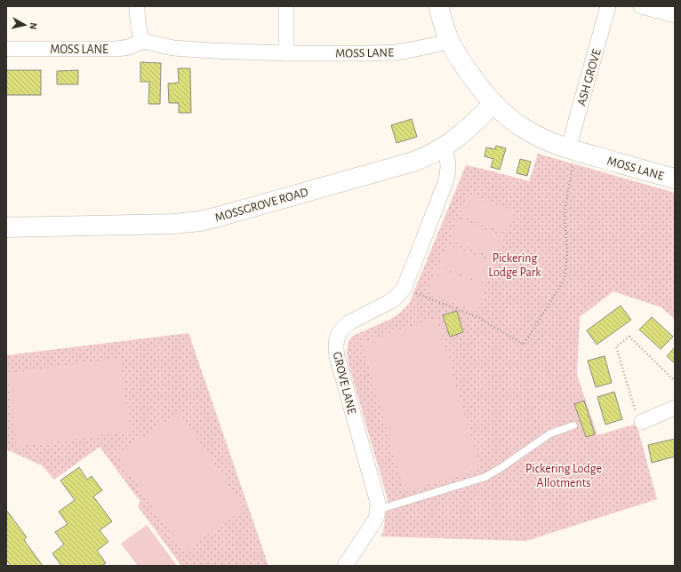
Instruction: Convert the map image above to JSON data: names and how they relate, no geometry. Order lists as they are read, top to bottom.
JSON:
{
  "streets": {
    "street": [
      "MOSS LANE",
      "ASH GROVE",
      "MOSSGROVE ROAD",
      "GROVE LANE"
    ]
  },
  "crossings": [
    ["MOSS LANE", "ASH GROVE"],
    ["MOSS LANE", "MOSSGROVE ROAD"],
    ["MOSSGROVE ROAD", "GROVE LANE"]
  ],
  "parks": ["Pickering Lodge Park", "Pickering Lodge Allotments"],
  "north": "right"
}
